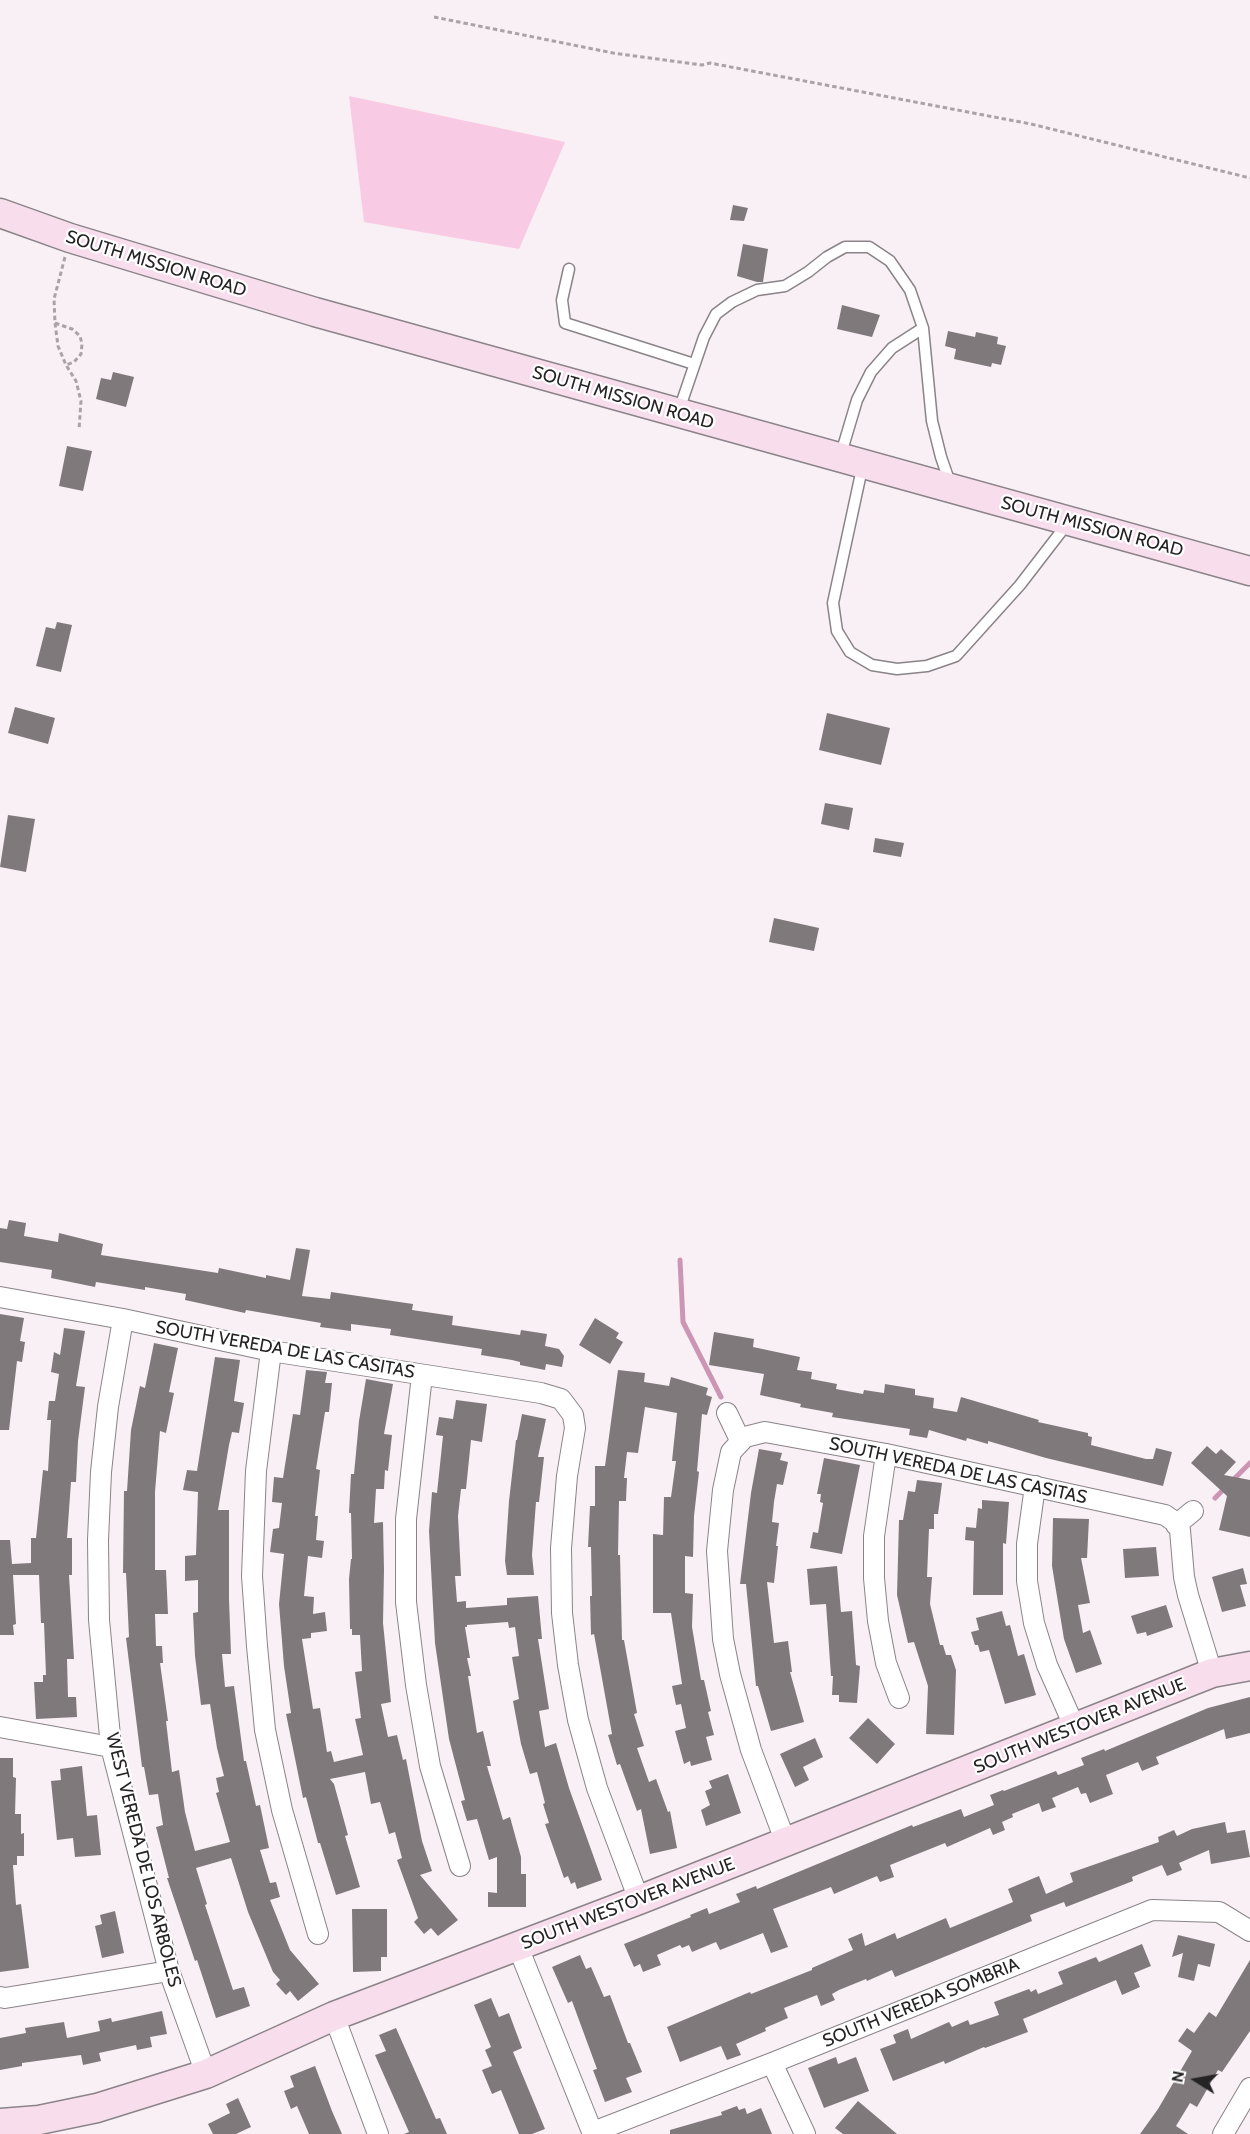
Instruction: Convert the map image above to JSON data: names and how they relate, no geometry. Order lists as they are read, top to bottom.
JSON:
{
  "streets": {
    "street": [
      "SOUTH MISSION ROAD",
      "SOUTH VEREDA DE LAS CASITAS",
      "SOUTH WESTOVER AVENUE",
      "WEST VEREDA DE LOS ARBOLES",
      "SOUTH VEREDA SOMBRIA"
    ]
  },
  "crossings": [
    ["SOUTH VEREDA DE LAS CASITAS", "SOUTH WESTOVER AVENUE"],
    ["SOUTH VEREDA DE LAS CASITAS", "WEST VEREDA DE LOS ARBOLES"],
    ["SOUTH WESTOVER AVENUE", "WEST VEREDA DE LOS ARBOLES"]
  ],
  "north": "left"
}
